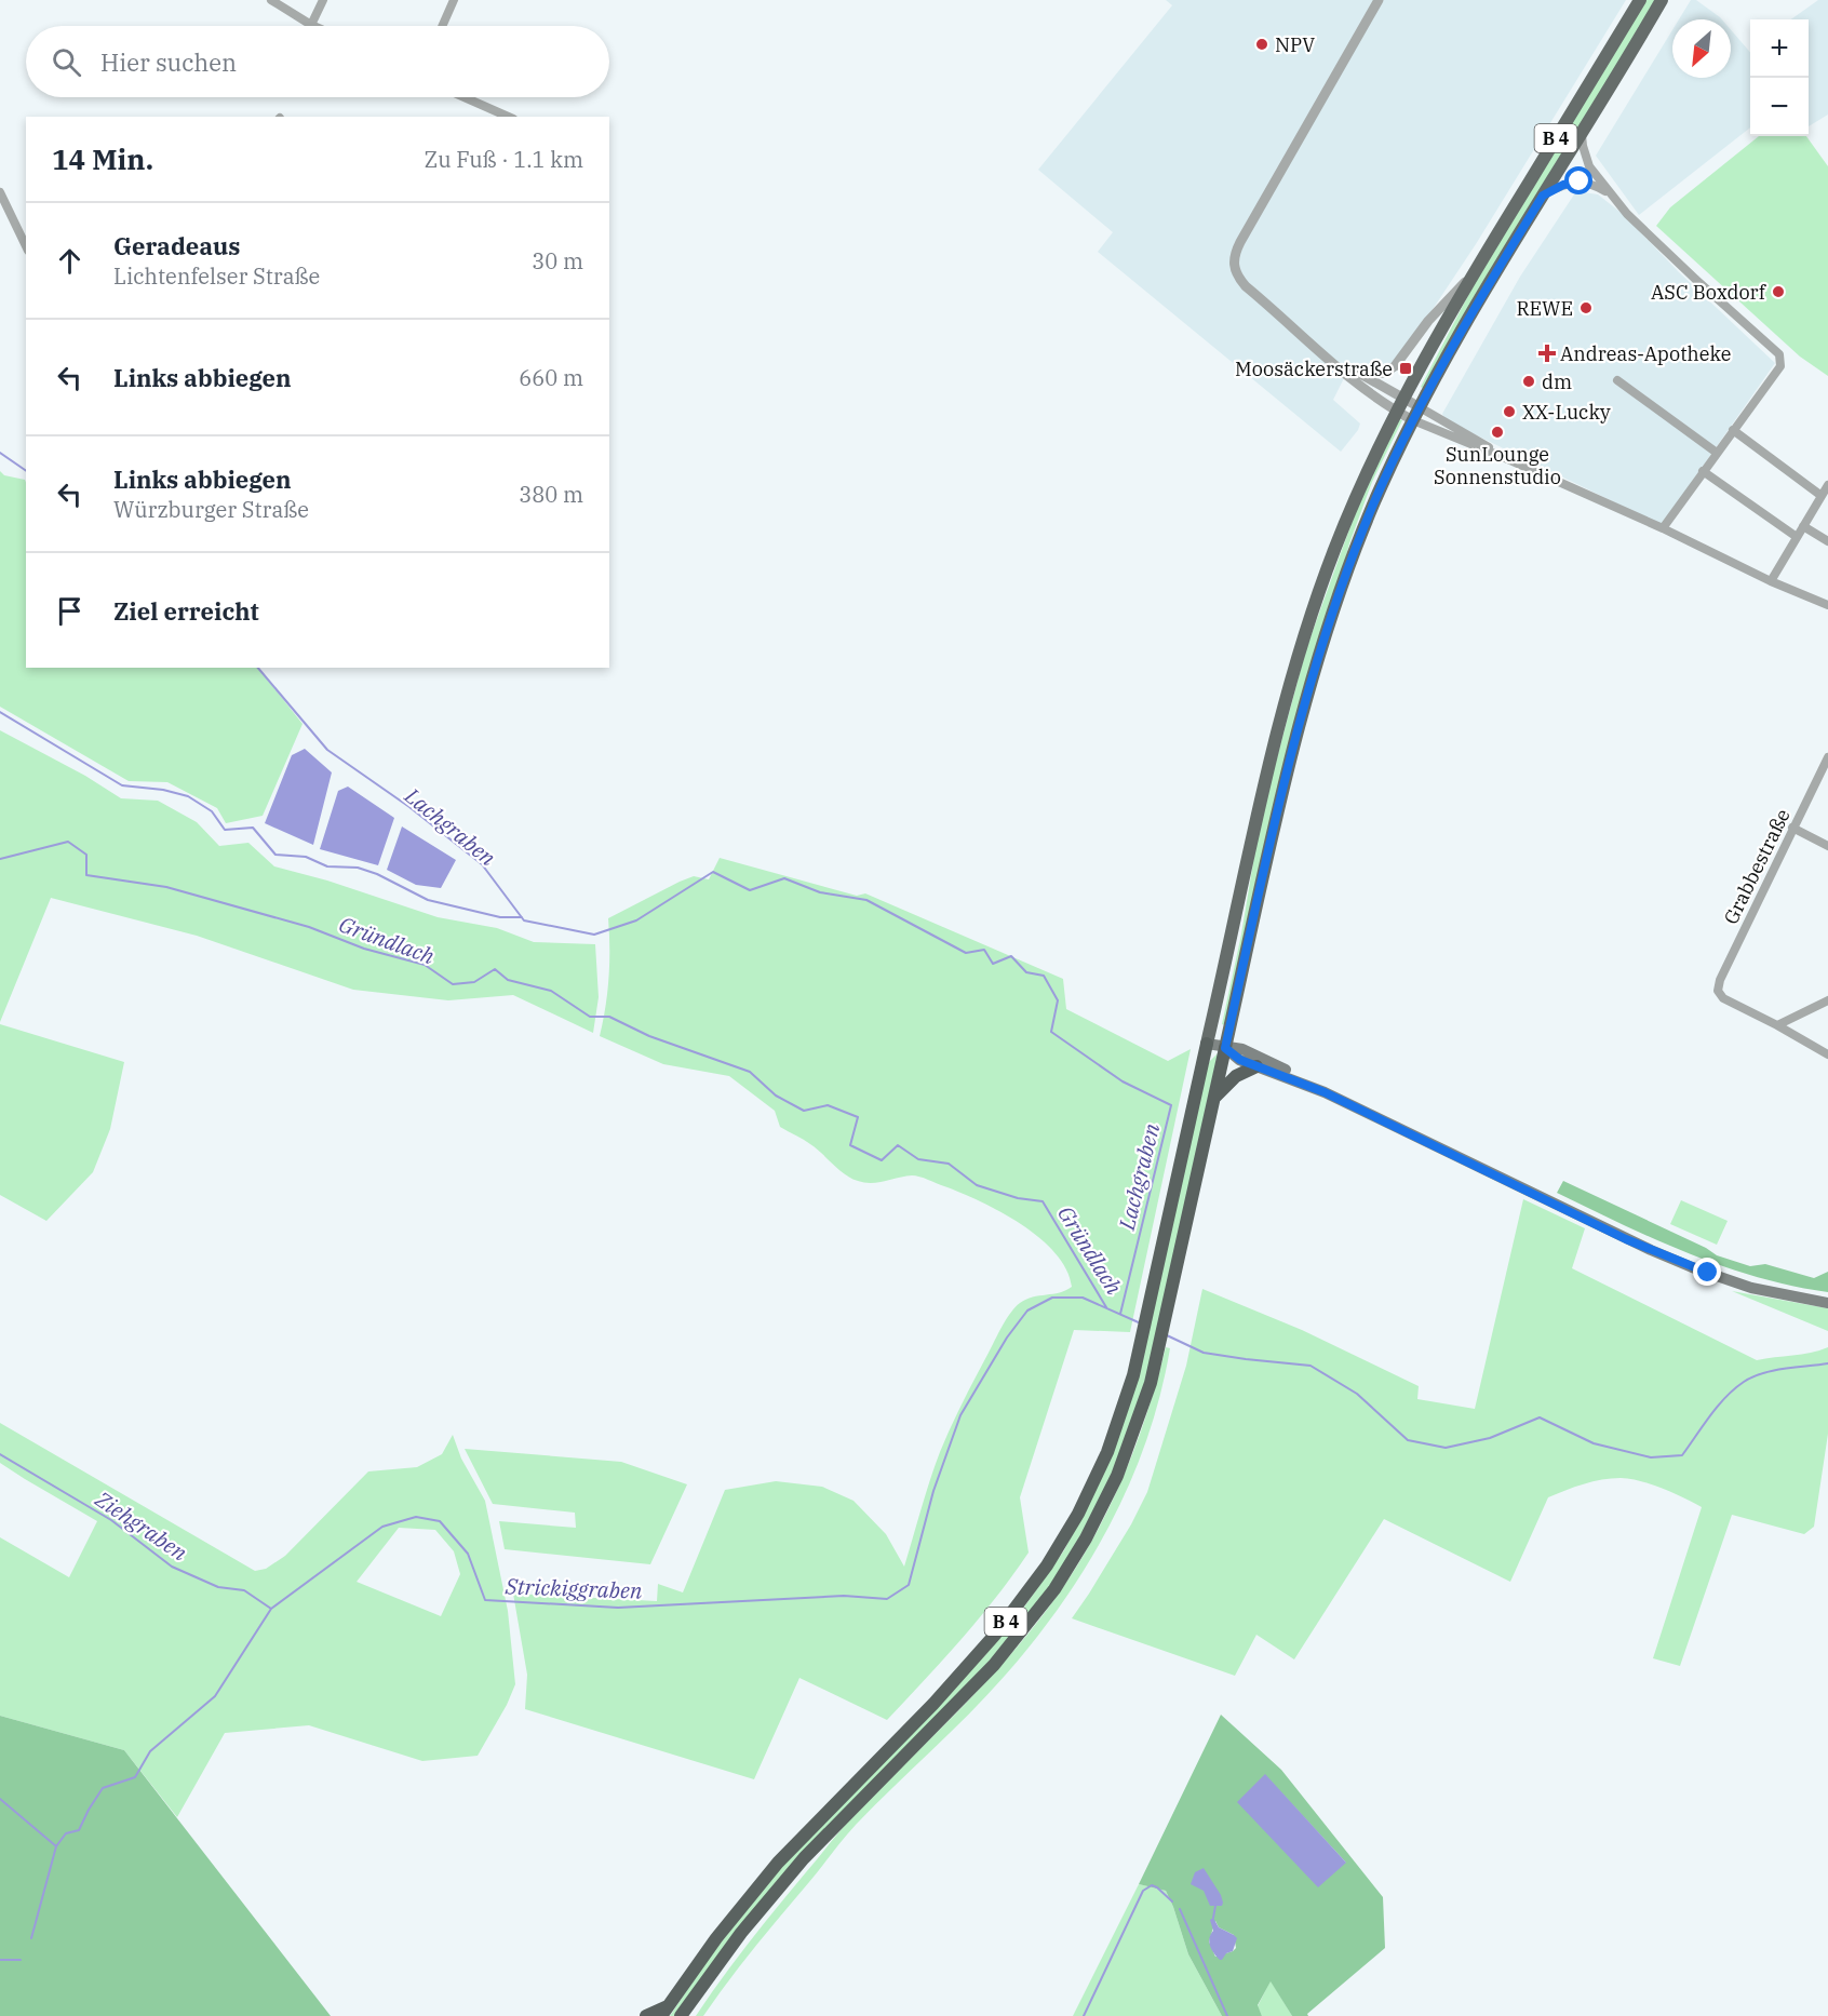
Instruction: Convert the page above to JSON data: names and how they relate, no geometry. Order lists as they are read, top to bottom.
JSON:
{
  "streets": {
    "highway": ["B 4"],
    "street": ["Grabbestraße"]
  },
  "water": [
    "Lachgraben",
    "Gründlach",
    "Ziehgraben",
    "Strickiggraben"
  ],
  "places": {
    "other": [
      "NPV",
      "ASC Boxdorf",
      "REWE",
      "dm",
      "XX-Lucky",
      "SunLounge Sonnenstudio"
    ],
    "health": ["Andreas-Apotheke"],
    "transit": ["Moosäckerstraße"]
  },
  "north": "bottom left",
  "page": {
    "map_buttons": ["+", "−"],
    "search": "Hier suchen",
    "heading": ["14 Min.", "Zu Fuß · 1.1 km"],
    "list": [
      ["Geradeaus", "Lichtenfelser Straße", "30 m"],
      ["Links abbiegen", "660 m"],
      ["Links abbiegen", "Würzburger Straße", "380 m"],
      "Ziel erreicht"
    ]
  }
}
